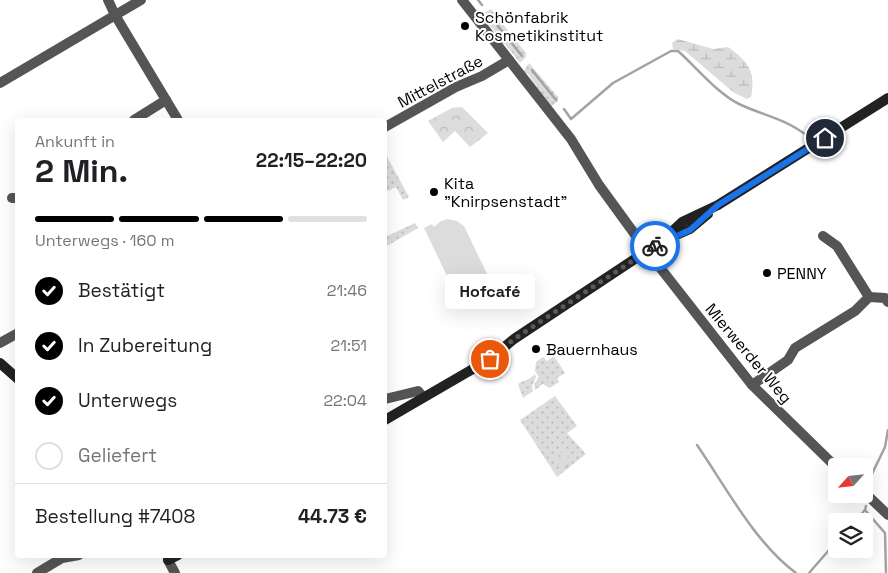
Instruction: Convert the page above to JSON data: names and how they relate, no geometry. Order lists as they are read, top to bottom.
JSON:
{
  "streets": {
    "street": ["Mittelstraße", "Mierwerder Weg"]
  },
  "crossings": [
    ["Mittelstraße", "Mierwerder Weg"]
  ],
  "places": [
    "Schönfabrik Kosmetikinstitut",
    "Kita \"Knirpsenstadt\"",
    "PENNY",
    "Bauernhaus",
    "Hofcafé"
  ],
  "north": "bottom left",
  "page": {
    "heading": ["2 Min.", "Ankunft in", "22:15–22:20"],
    "panel": ["Bestellung #7408", "44.73 €"],
    "bar": "Unterwegs · 160 m",
    "list": [
      ["Bestätigt", "21:46"],
      ["In Zubereitung", "21:51"],
      ["Unterwegs", "22:04"],
      "Geliefert"
    ],
    "bubble": "Hofcafé"
  }
}
